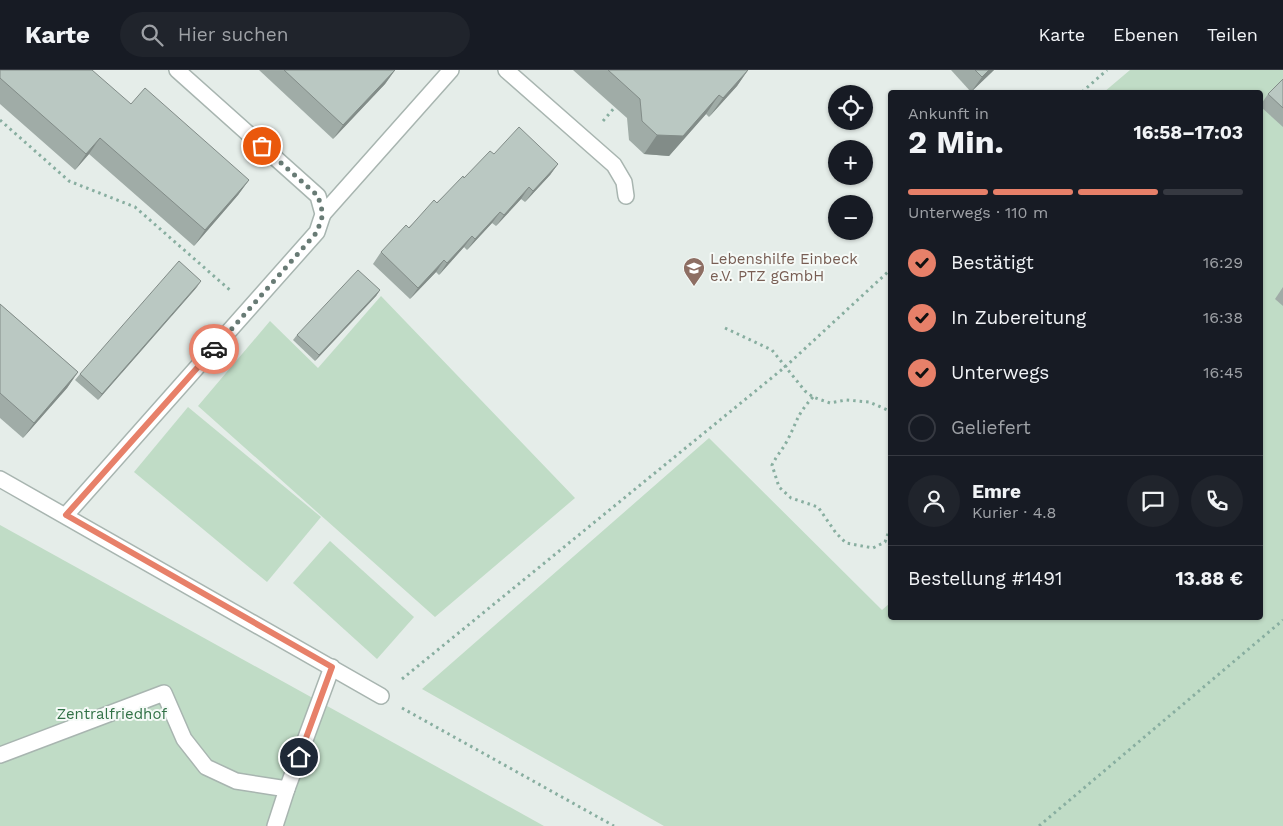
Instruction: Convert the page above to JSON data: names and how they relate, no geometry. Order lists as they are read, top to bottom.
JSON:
{
  "parks": ["Zentralfriedhof"],
  "places": {
    "school or university": ["Lebenshilfe Einbeck e.V. PTZ gGmbH"]
  },
  "page": {
    "header": "Karte",
    "search": "Hier suchen",
    "nav": ["Karte", "Ebenen", "Teilen"],
    "map_buttons": ["+", "−"],
    "heading": ["2 Min.", "Ankunft in", "16:58–17:03"],
    "panel": [
      "Emre",
      "Kurier · 4.8",
      "Bestellung #1491",
      "13.88 €"
    ],
    "bar": "Unterwegs · 110 m",
    "list": [
      ["Bestätigt", "16:29"],
      ["In Zubereitung", "16:38"],
      ["Unterwegs", "16:45"],
      "Geliefert"
    ]
  }
}
